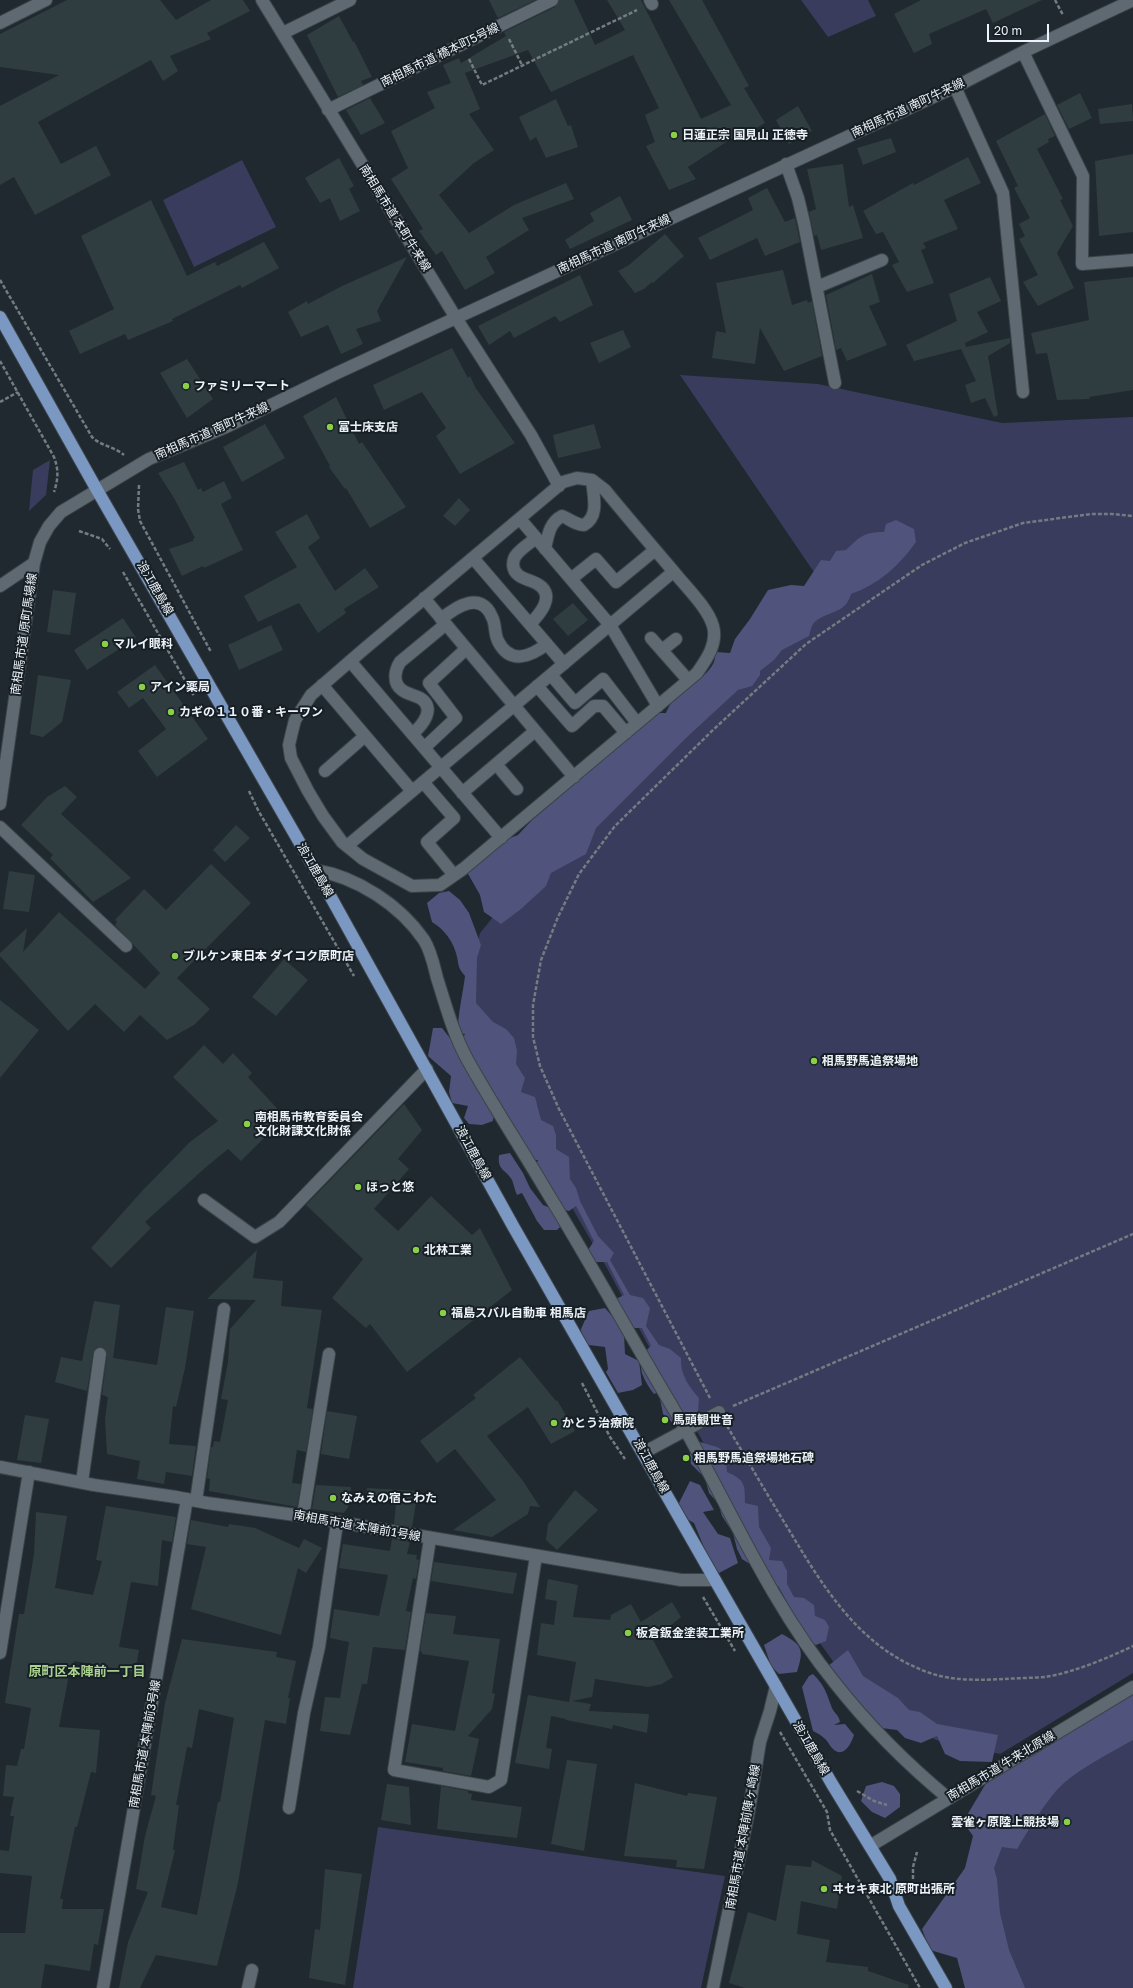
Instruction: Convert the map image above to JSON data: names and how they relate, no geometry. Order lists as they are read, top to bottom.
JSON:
{
  "streets": {
    "main road": ["浪江鹿島線"],
    "street": [
      "南相馬市道 橋本町5号線",
      "南相馬市道 南町牛来線",
      "南相馬市道 本町牛来線",
      "南相馬市道 原町馬場線",
      "南相馬市道 本陣前1号線",
      "南相馬市道 本陣前3号線",
      "南相馬市道 牛来北原線",
      "南相馬市道 本陣前陣ヶ崎線"
    ]
  },
  "crossings": [
    ["南相馬市道 橋本町5号線", "南相馬市道 本町牛来線"],
    ["南相馬市道 南町牛来線", "南相馬市道 本町牛来線"],
    ["南相馬市道 南町牛来線", "浪江鹿島線"],
    ["南相馬市道 南町牛来線", "南相馬市道 原町馬場線"],
    ["浪江鹿島線", "南相馬市道 原町馬場線"],
    ["浪江鹿島線", "南相馬市道 本陣前1号線"],
    ["浪江鹿島線", "南相馬市道 牛来北原線"],
    ["浪江鹿島線", "南相馬市道 本陣前陣ヶ崎線"],
    ["南相馬市道 本陣前1号線", "南相馬市道 本陣前3号線"]
  ],
  "districts": ["原町区本陣前一丁目"],
  "places": [
    "日蓮正宗 国見山 正徳寺",
    "ファミリーマート",
    "富士床支店",
    "マルイ眼科",
    "アイン薬局",
    "カギの１１０番・キーワン",
    "ブルケン東日本 ダイコク原町店",
    "相馬野馬追祭場地",
    "南相馬市教育委員会 文化財課文化財係",
    "ほっと悠",
    "北林工業",
    "福島スバル自動車 相馬店",
    "馬頭観世音",
    "かとう治療院",
    "相馬野馬追祭場地石碑",
    "なみえの宿こわた",
    "板倉鈑金塗装工業所",
    "雲雀ヶ原陸上競技場",
    "ヰセキ東北 原町出張所"
  ],
  "scale_bar": "20 m"
}
